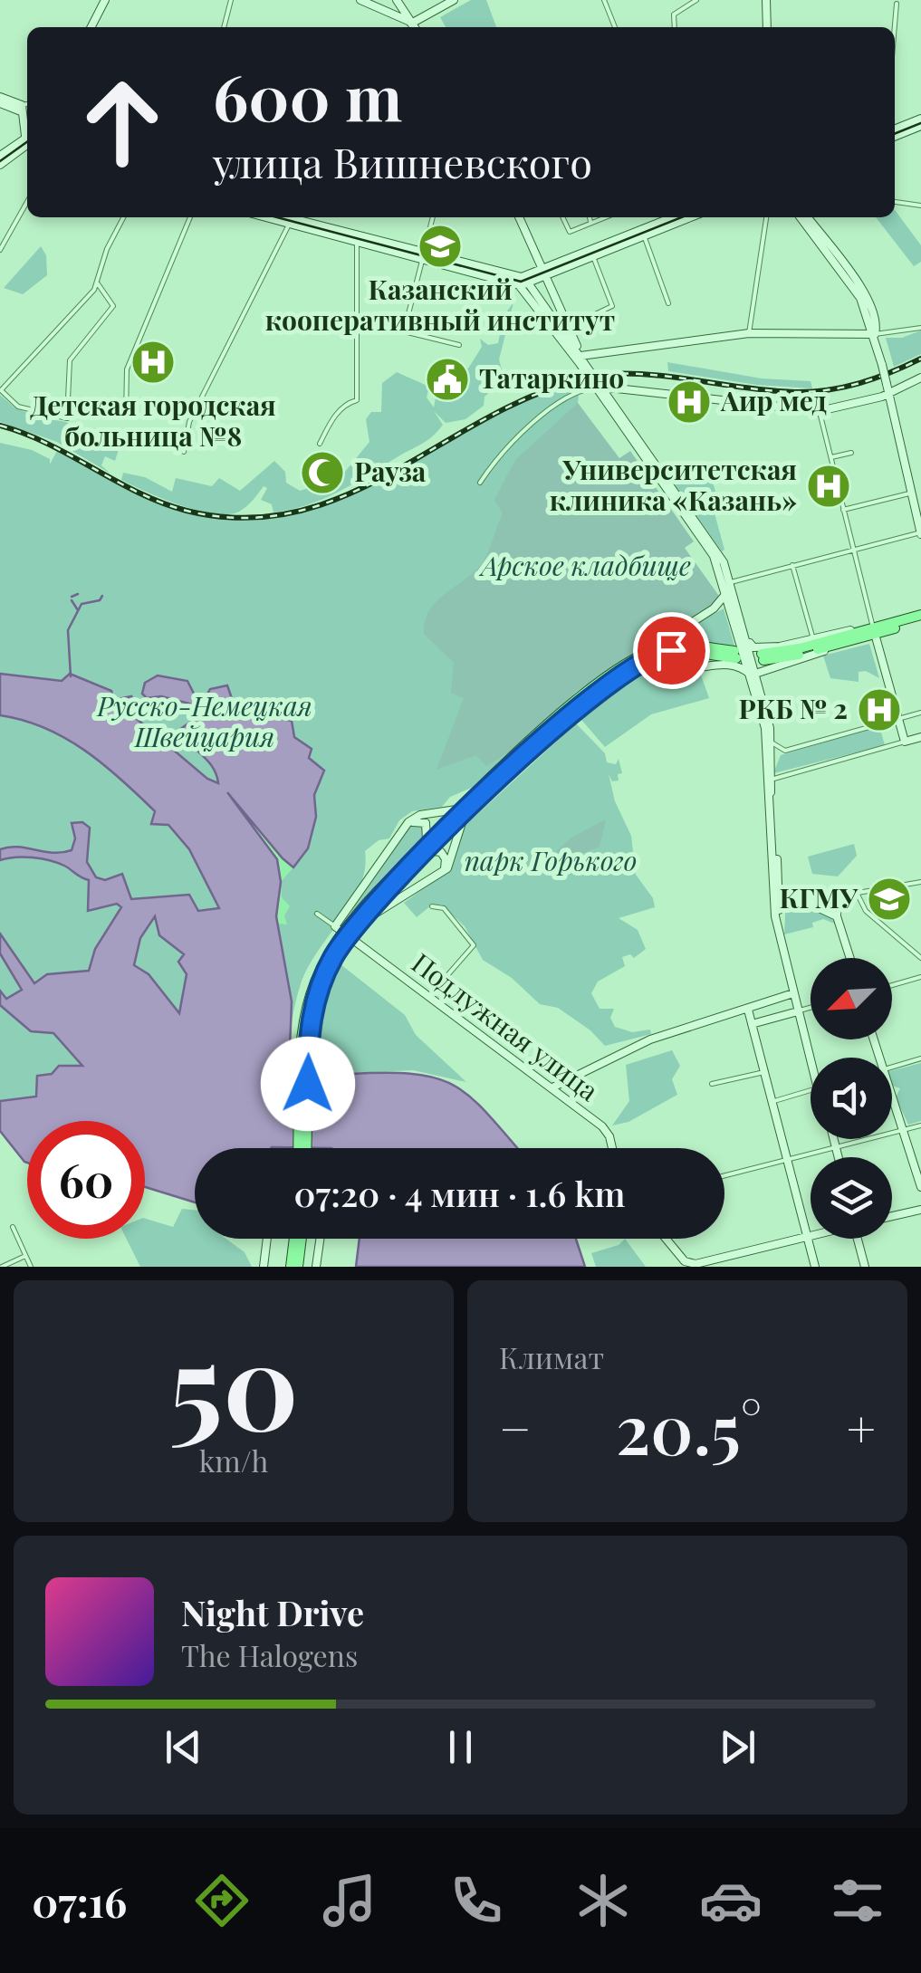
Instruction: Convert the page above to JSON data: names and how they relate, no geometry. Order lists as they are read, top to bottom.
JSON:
{
  "streets": {
    "main road": ["Подлужная улица"]
  },
  "parks": ["Арское кладбище", "Русско-Немецкая Швейцария", "парк Горького"],
  "places": {
    "school or university": ["Казанский кооперативный институт", "КГМУ"],
    "hospital": [
      "Детская городская больница №8",
      "Аир мед",
      "Университетская клиника «Казань»",
      "РКБ № 2"
    ],
    "public building": ["Татаркино"],
    "mosque": ["Рауза"]
  },
  "north": "bottom left",
  "page": {
    "turn": ["600 m", "улица Вишневского"],
    "limit": "60",
    "trip": "07:20 · 4 мин · 1.6 km",
    "tile": [
      ["50", "km/h"],
      "Климат"
    ],
    "heat": ["−", "20.5°", "+"],
    "song": ["Night Drive", "The Halogens"],
    "tabs": "07:16"
  }
}
